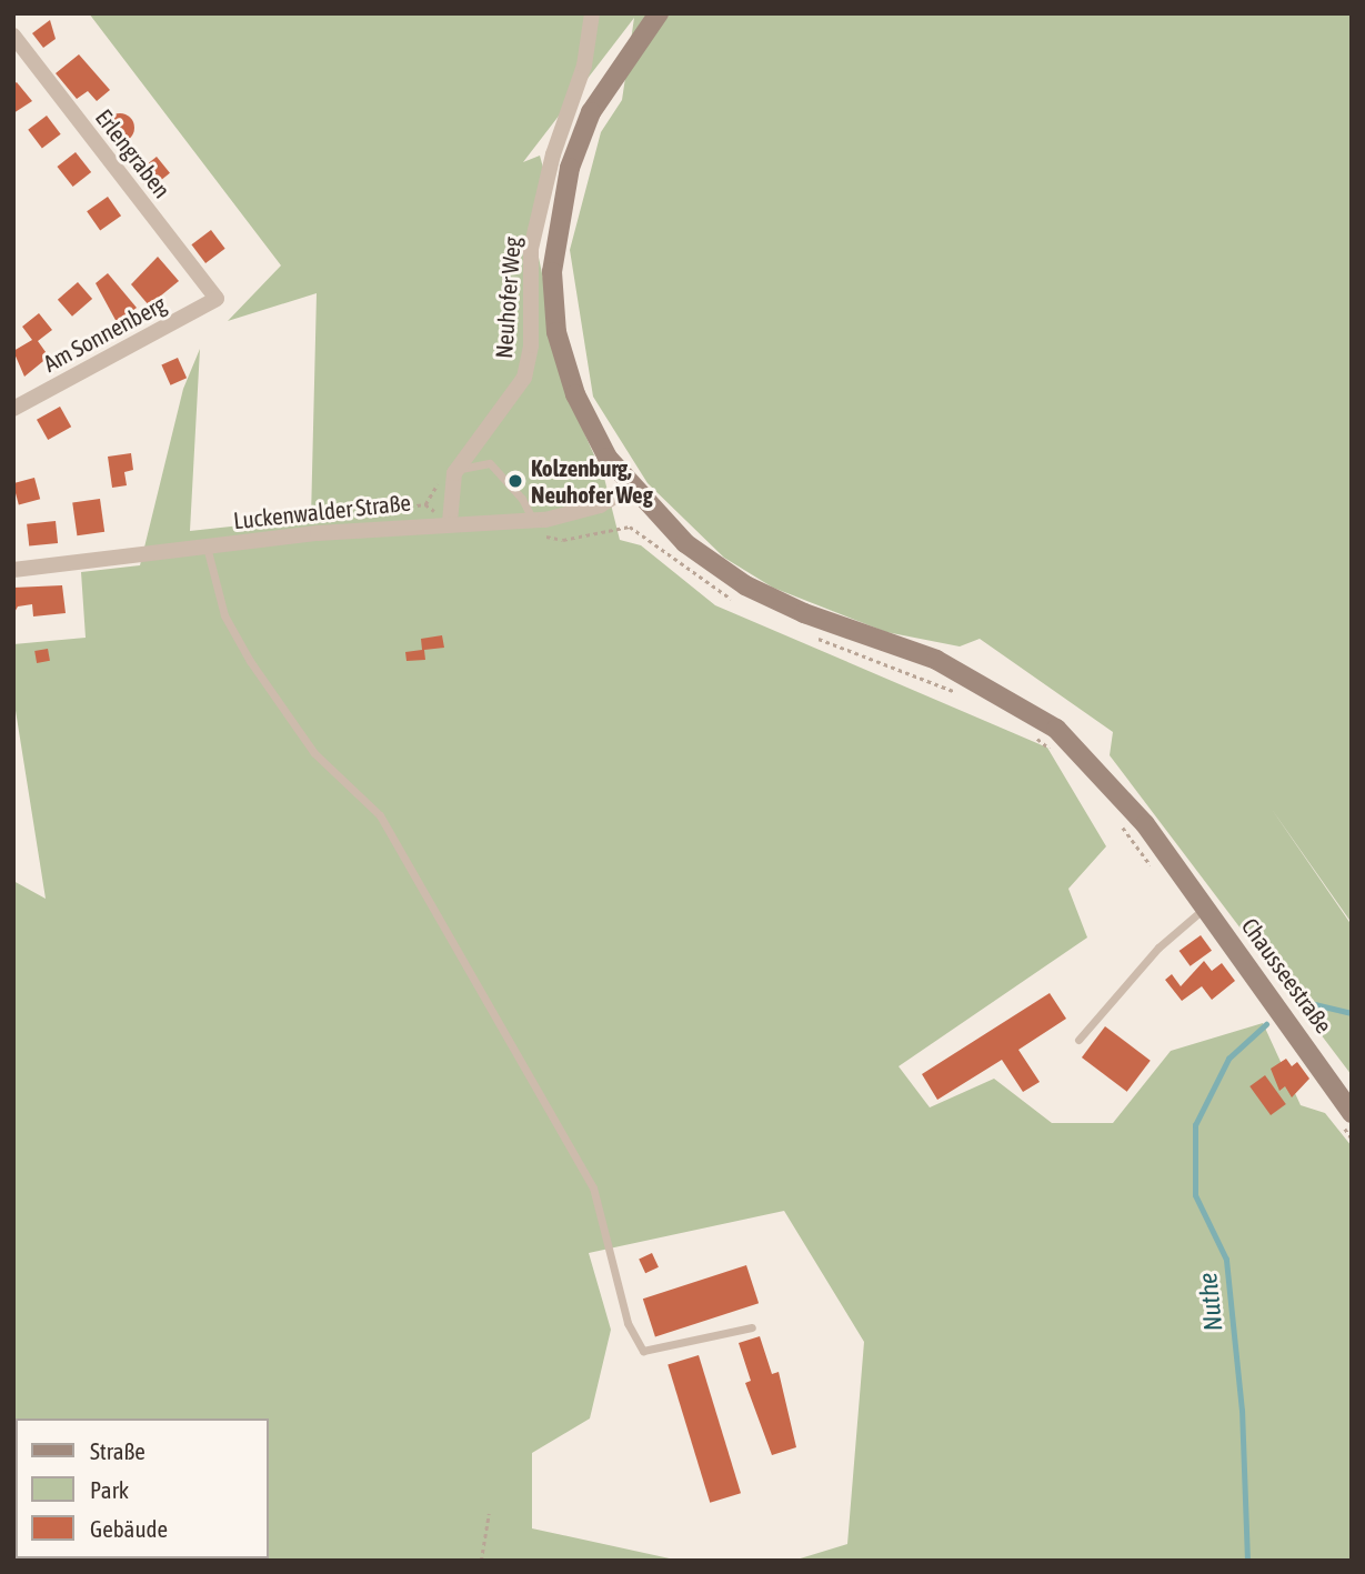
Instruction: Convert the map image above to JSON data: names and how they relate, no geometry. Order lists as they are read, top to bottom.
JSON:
{
  "streets": {
    "main road": ["Chausseestraße"],
    "street": [
      "Erlengraben",
      "Neuhofer Weg",
      "Am Sonnenberg",
      "Luckenwalder Straße"
    ]
  },
  "crossings": [
    ["Erlengraben", "Am Sonnenberg"],
    ["Luckenwalder Straße", "Chausseestraße"]
  ],
  "water": ["Nuthe"],
  "places": ["Kolzenburg, Neuhofer Weg"],
  "legend": ["Straße", "Park", "Gebäude"]
}
